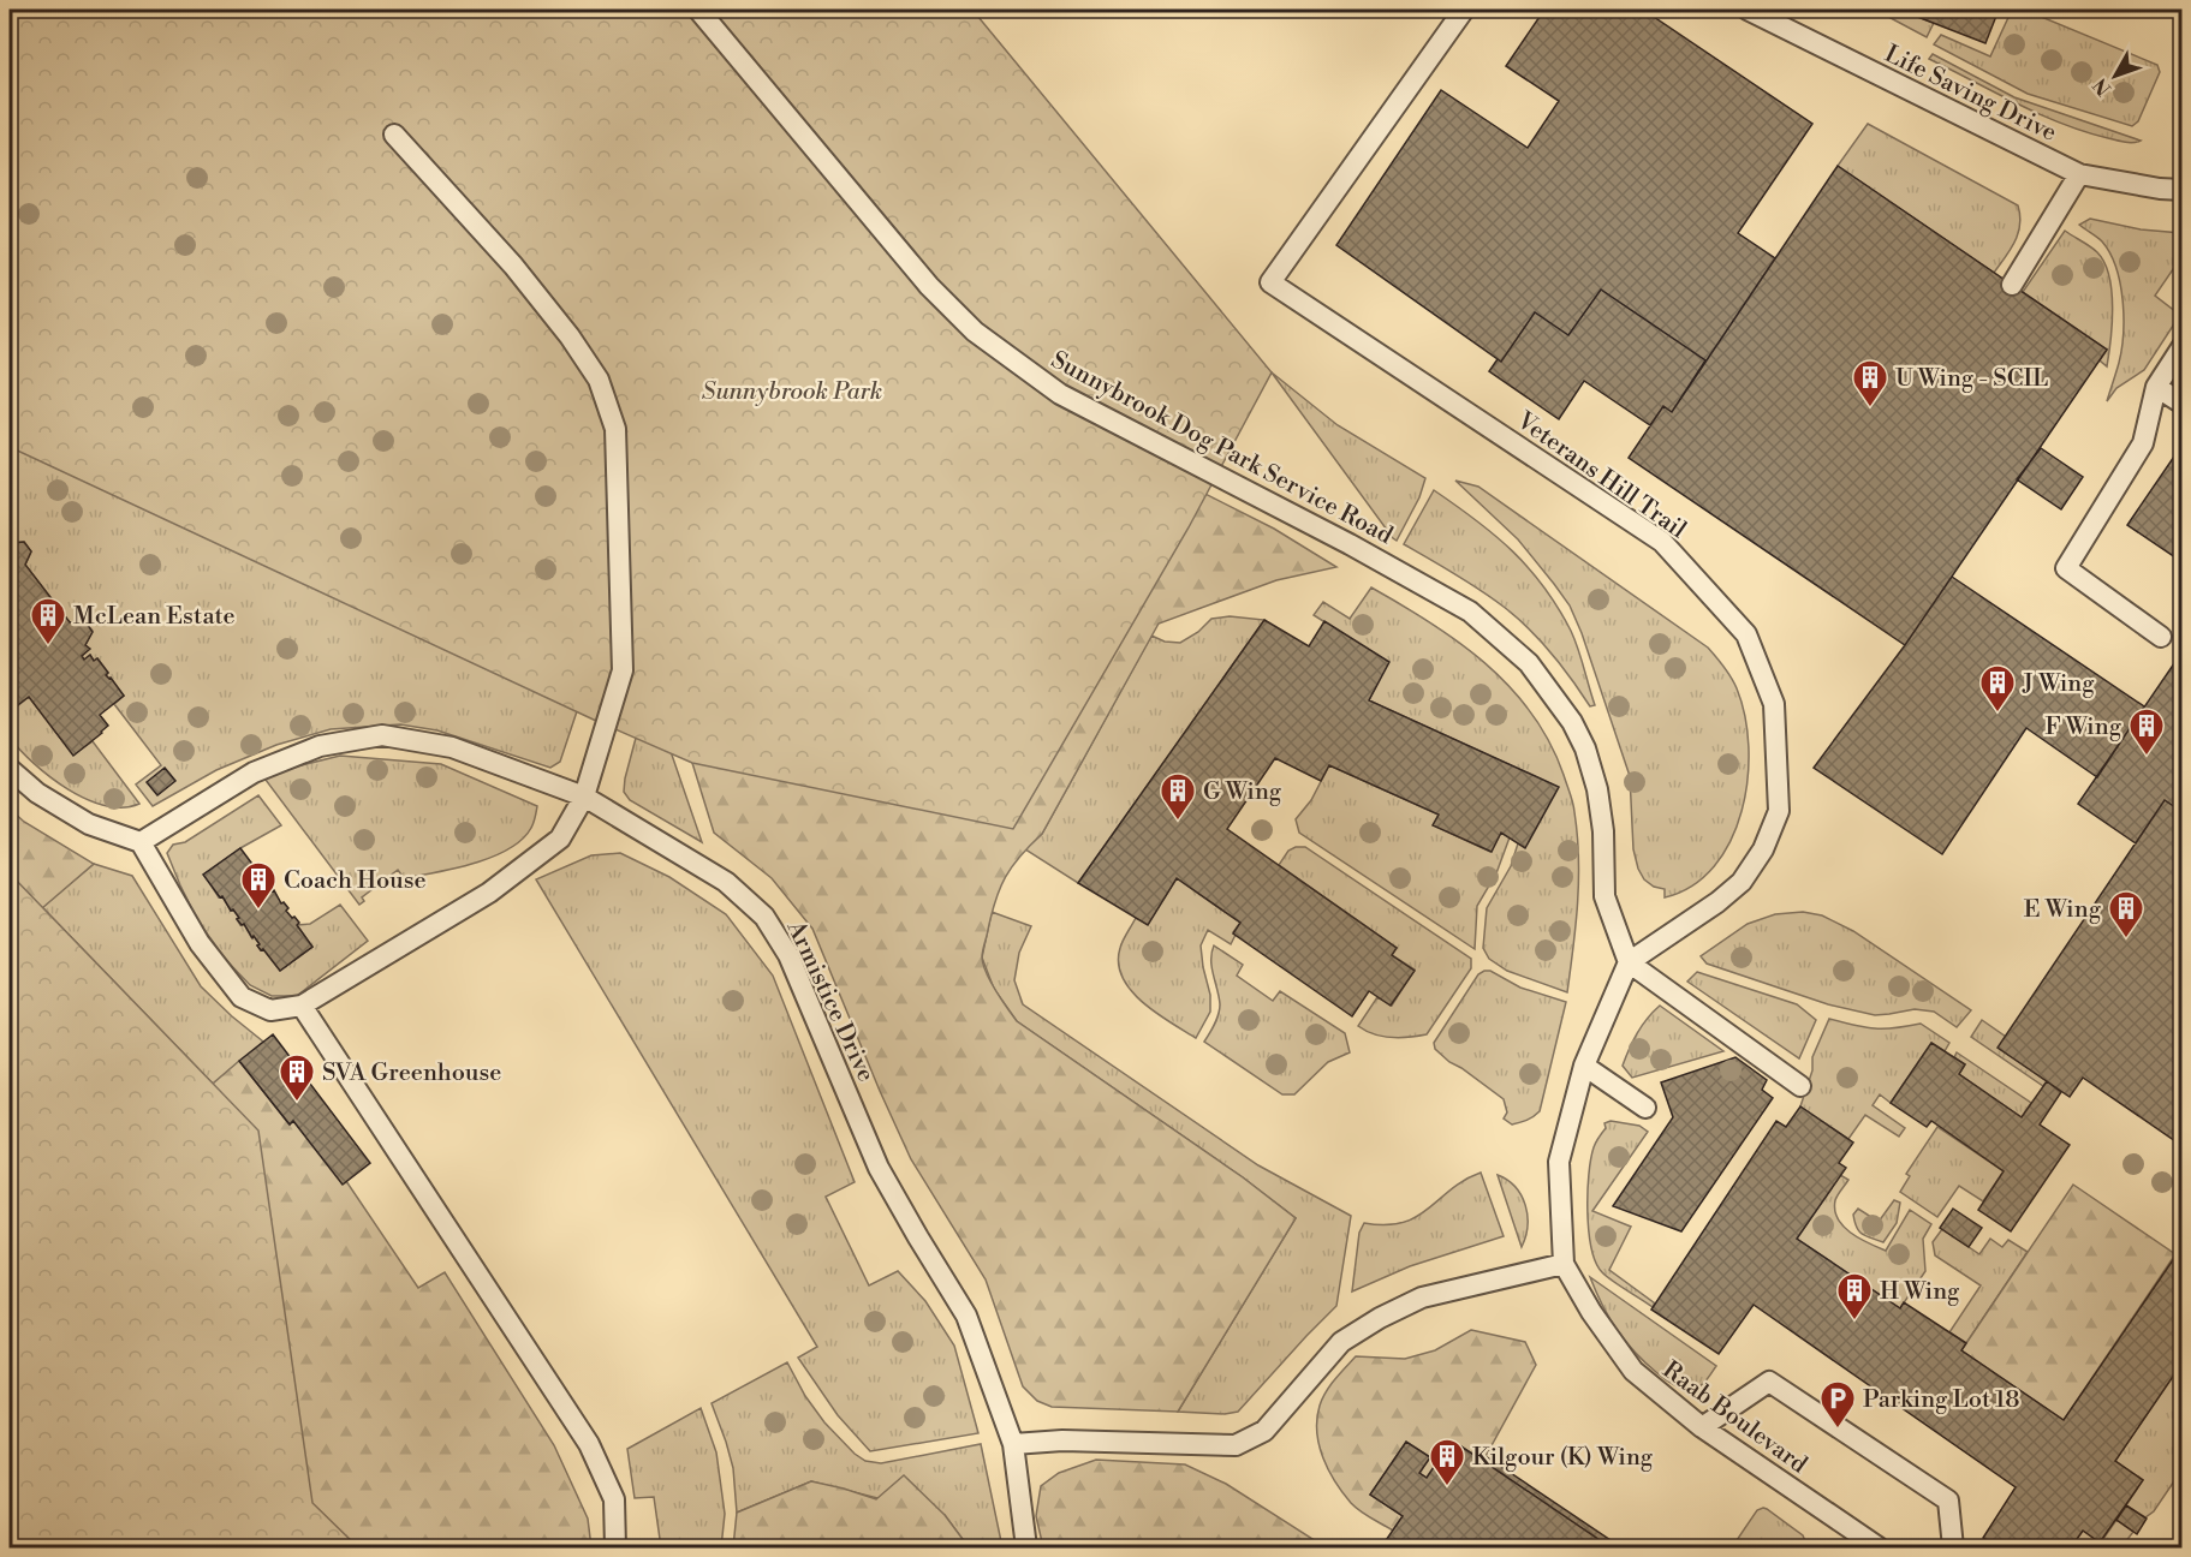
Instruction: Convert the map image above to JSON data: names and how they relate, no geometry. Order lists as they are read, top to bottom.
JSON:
{
  "streets": {
    "lane": [
      "Life Saving Drive",
      "Sunnybrook Dog Park Service Road",
      "Veterans Hill Trail",
      "Armistice Drive",
      "Raab Boulevard"
    ]
  },
  "crossings": [
    ["Sunnybrook Dog Park Service Road", "Veterans Hill Trail"]
  ],
  "parks": ["Sunnybrook Park"],
  "places": {
    "building": [
      "U Wing - SCIL",
      "McLean Estate",
      "J Wing",
      "F Wing",
      "G Wing",
      "Coach House",
      "E Wing",
      "SVA Greenhouse",
      "H Wing",
      "Kilgour (K) Wing"
    ],
    "parking": ["Parking Lot 18"]
  },
  "north": "bottom left"
}
